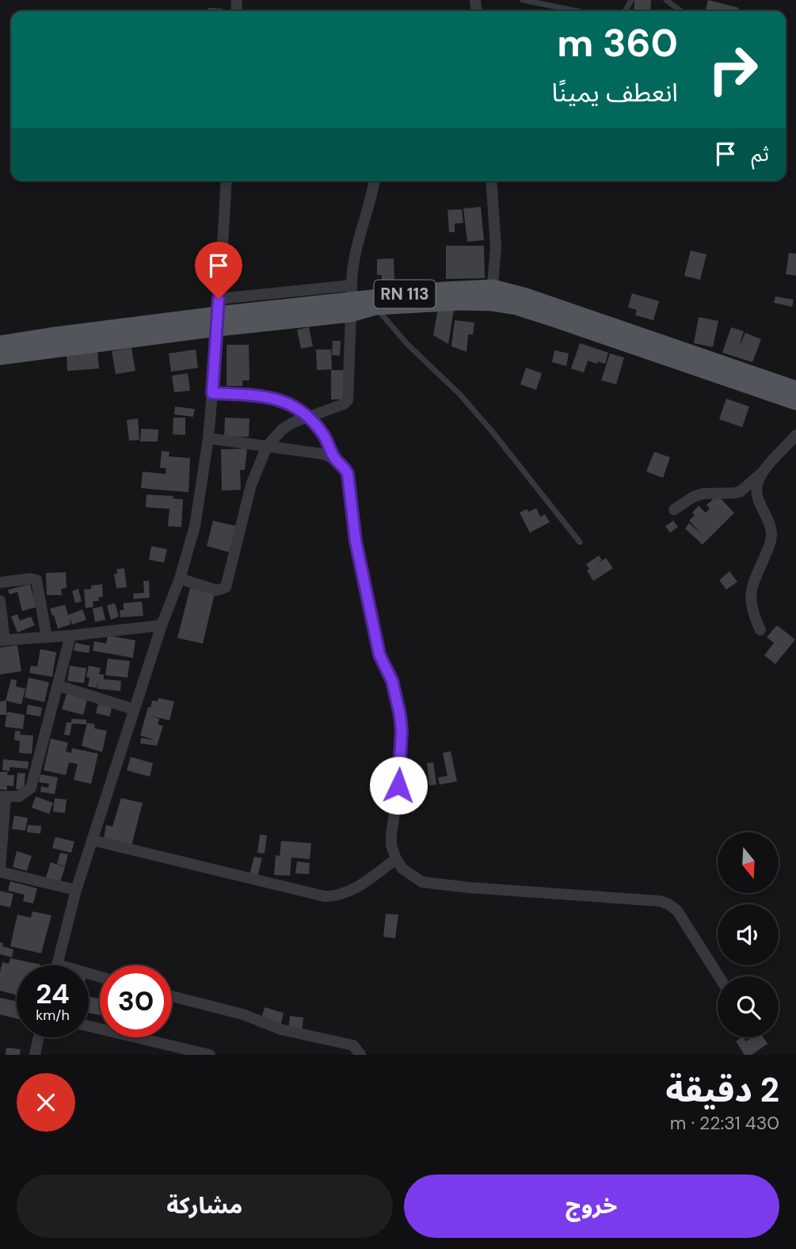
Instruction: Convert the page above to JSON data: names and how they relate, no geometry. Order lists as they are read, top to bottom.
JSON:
{
  "streets": {
    "main road": ["RN 113"]
  },
  "north": "bottom",
  "page": {
    "turn": ["360 m", "انعطف يمينًا"],
    "then": "ثم",
    "speed": "24 km/h",
    "limit": "30",
    "heading": ["2 دقيقة", "430 m · 22:31"],
    "buttons": ["خروج", "مشاركة"]
  }
}
